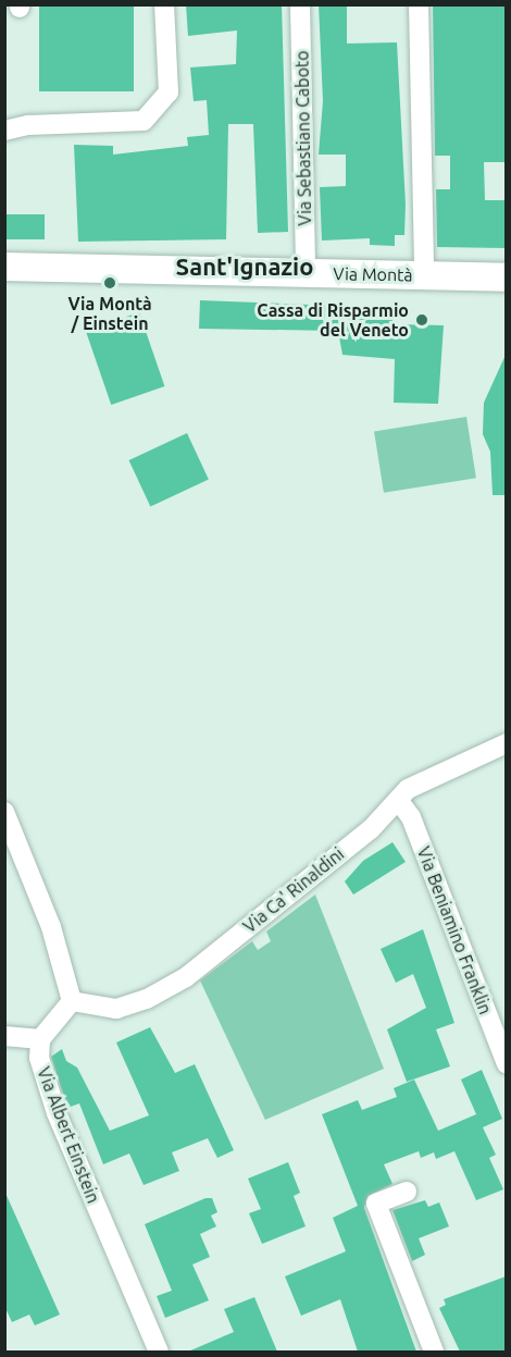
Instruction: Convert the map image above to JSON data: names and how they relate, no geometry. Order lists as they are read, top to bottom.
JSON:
{
  "streets": {
    "main road": ["Via Montà"],
    "street": [
      "Via Sebastiano Caboto",
      "Via Ca' Rinaldini",
      "Via Beniamino Franklin",
      "Via Albert Einstein"
    ]
  },
  "crossings": [
    ["Via Sebastiano Caboto", "Via Montà"],
    ["Via Ca' Rinaldini", "Via Beniamino Franklin"]
  ],
  "districts": ["Sant'Ignazio"],
  "places": ["Via Montà / Einstein", "Cassa di Risparmio del Veneto"]
}
